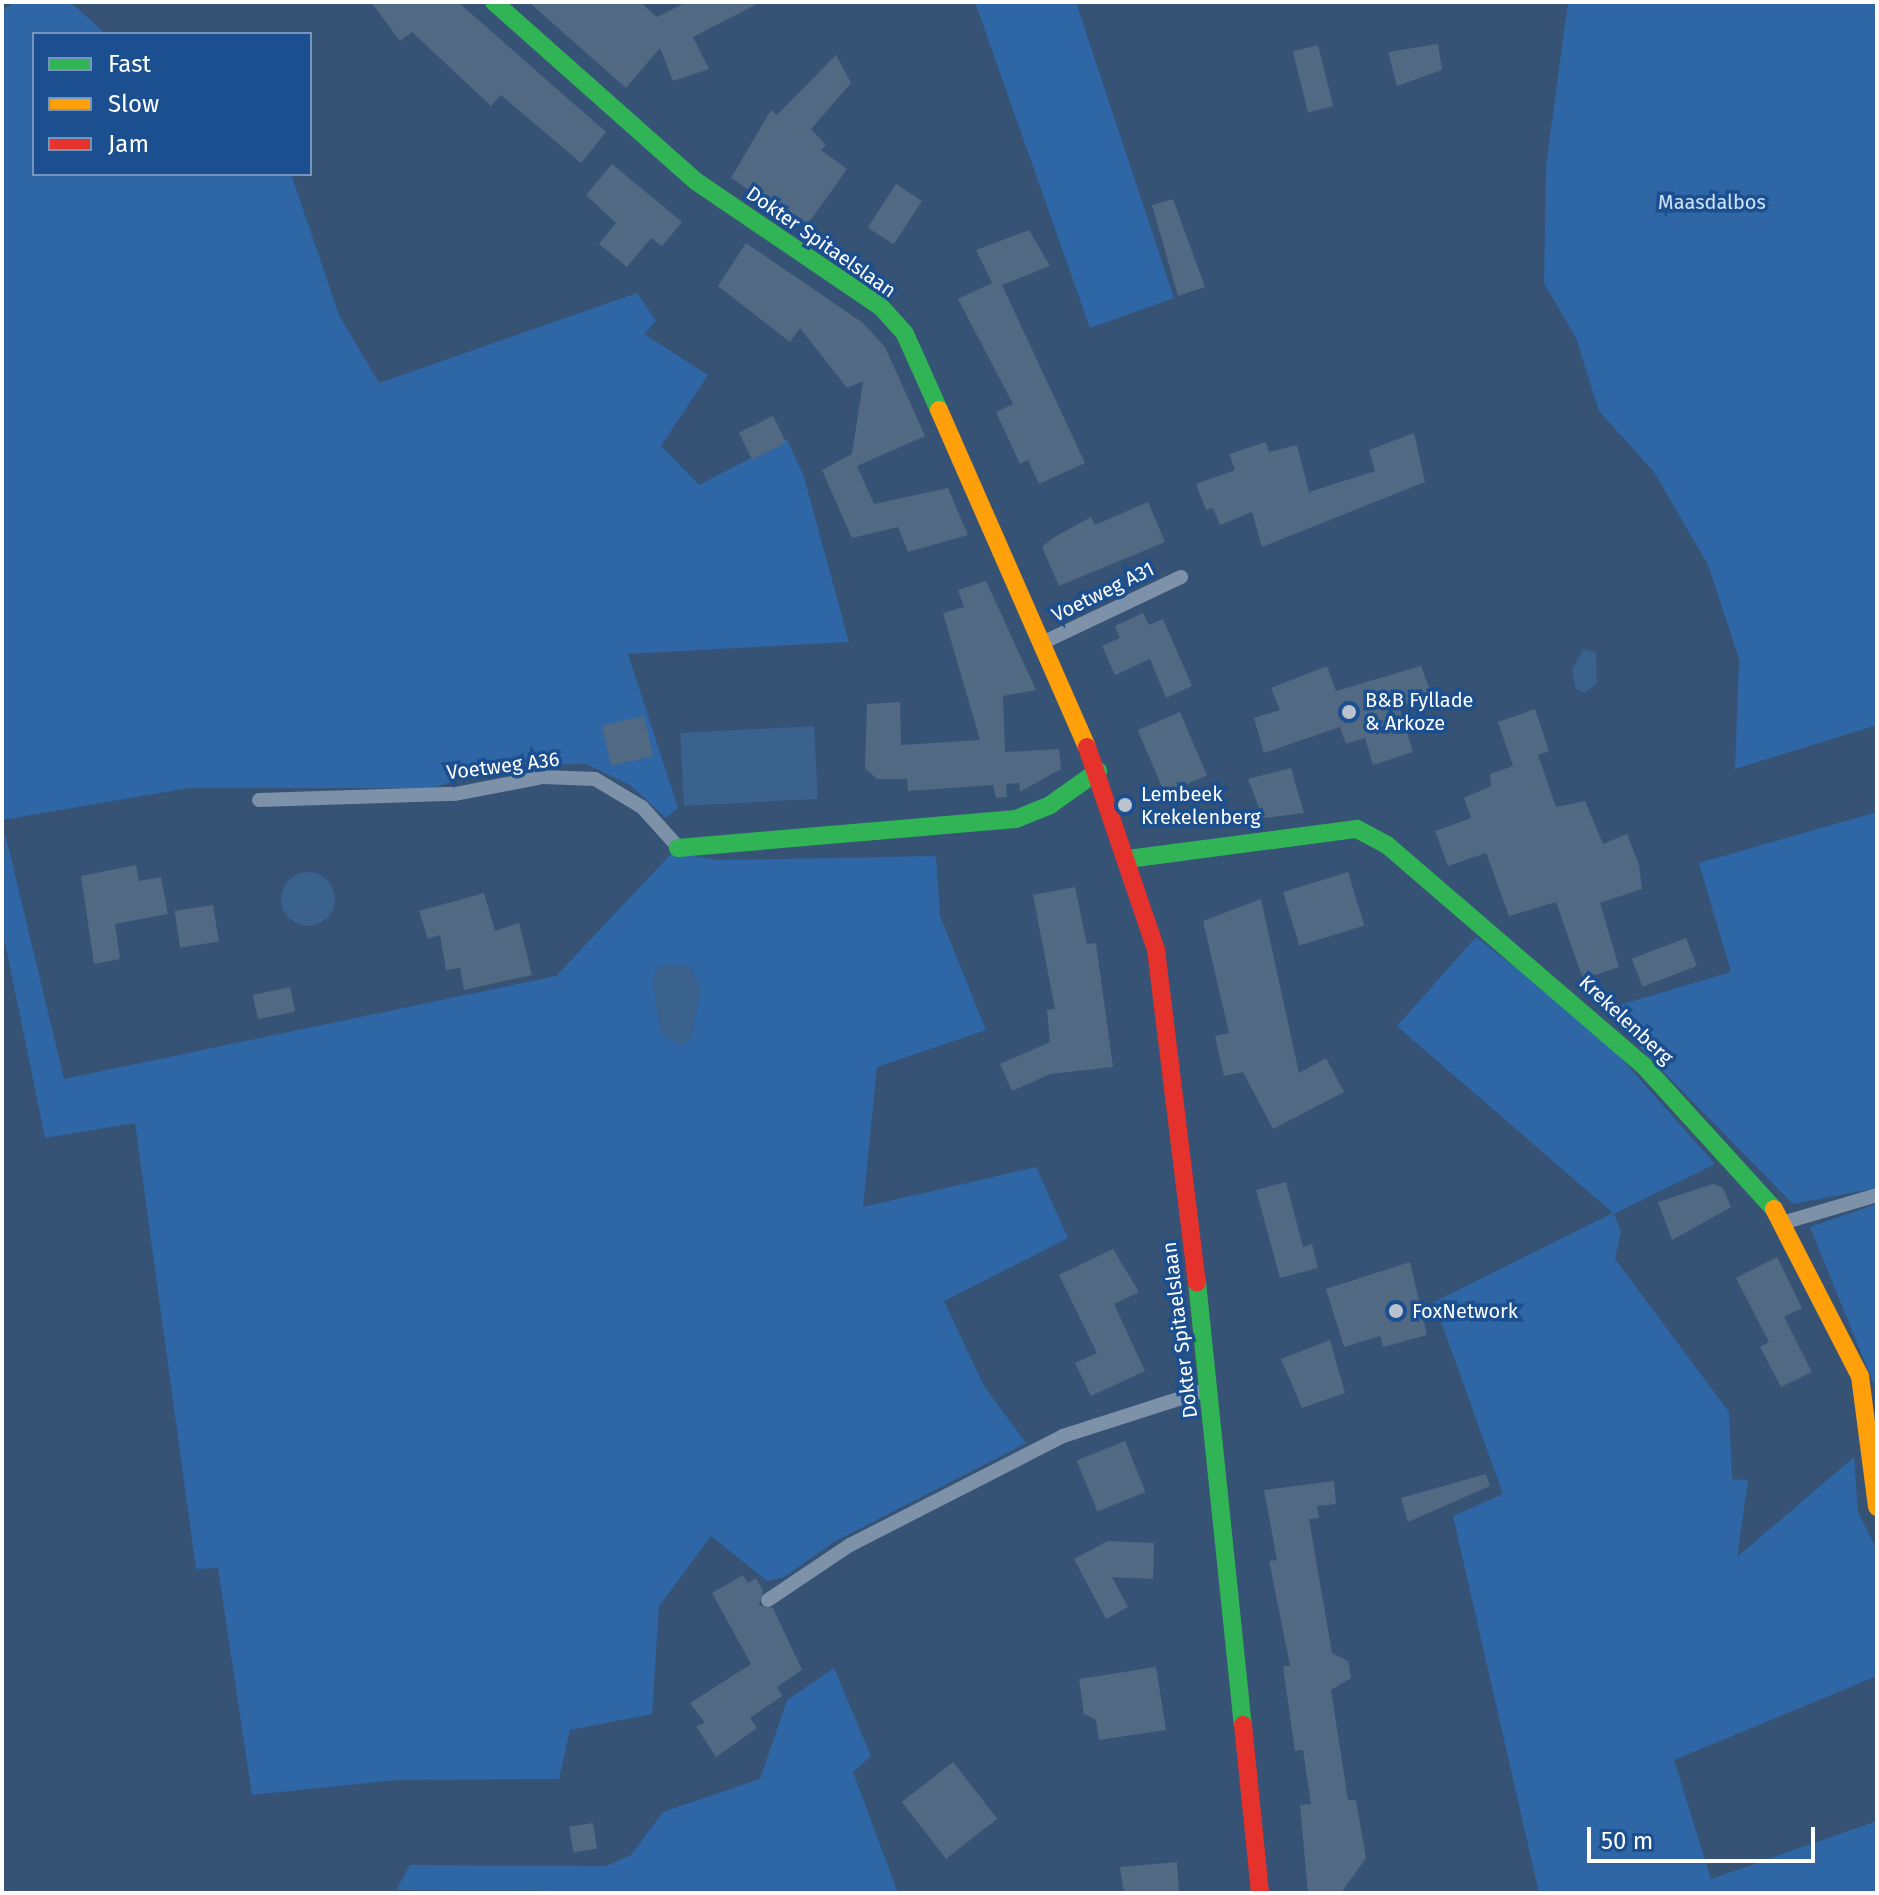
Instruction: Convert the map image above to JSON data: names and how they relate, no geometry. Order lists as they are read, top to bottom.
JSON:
{
  "streets": {
    "street": ["Dokter Spitaelslaan", "Krekelenberg"],
    "lane": ["Voetweg A31", "Voetweg A36"]
  },
  "crossings": [
    ["Dokter Spitaelslaan", "Voetweg A31"],
    ["Dokter Spitaelslaan", "Krekelenberg"]
  ],
  "parks": ["Maasdalbos"],
  "places": ["B&B Fyllade & Arkoze", "Lembeek Krekelenberg", "FoxNetwork"],
  "legend": ["Fast", "Slow", "Jam"],
  "scale_bar": "50 m"
}
